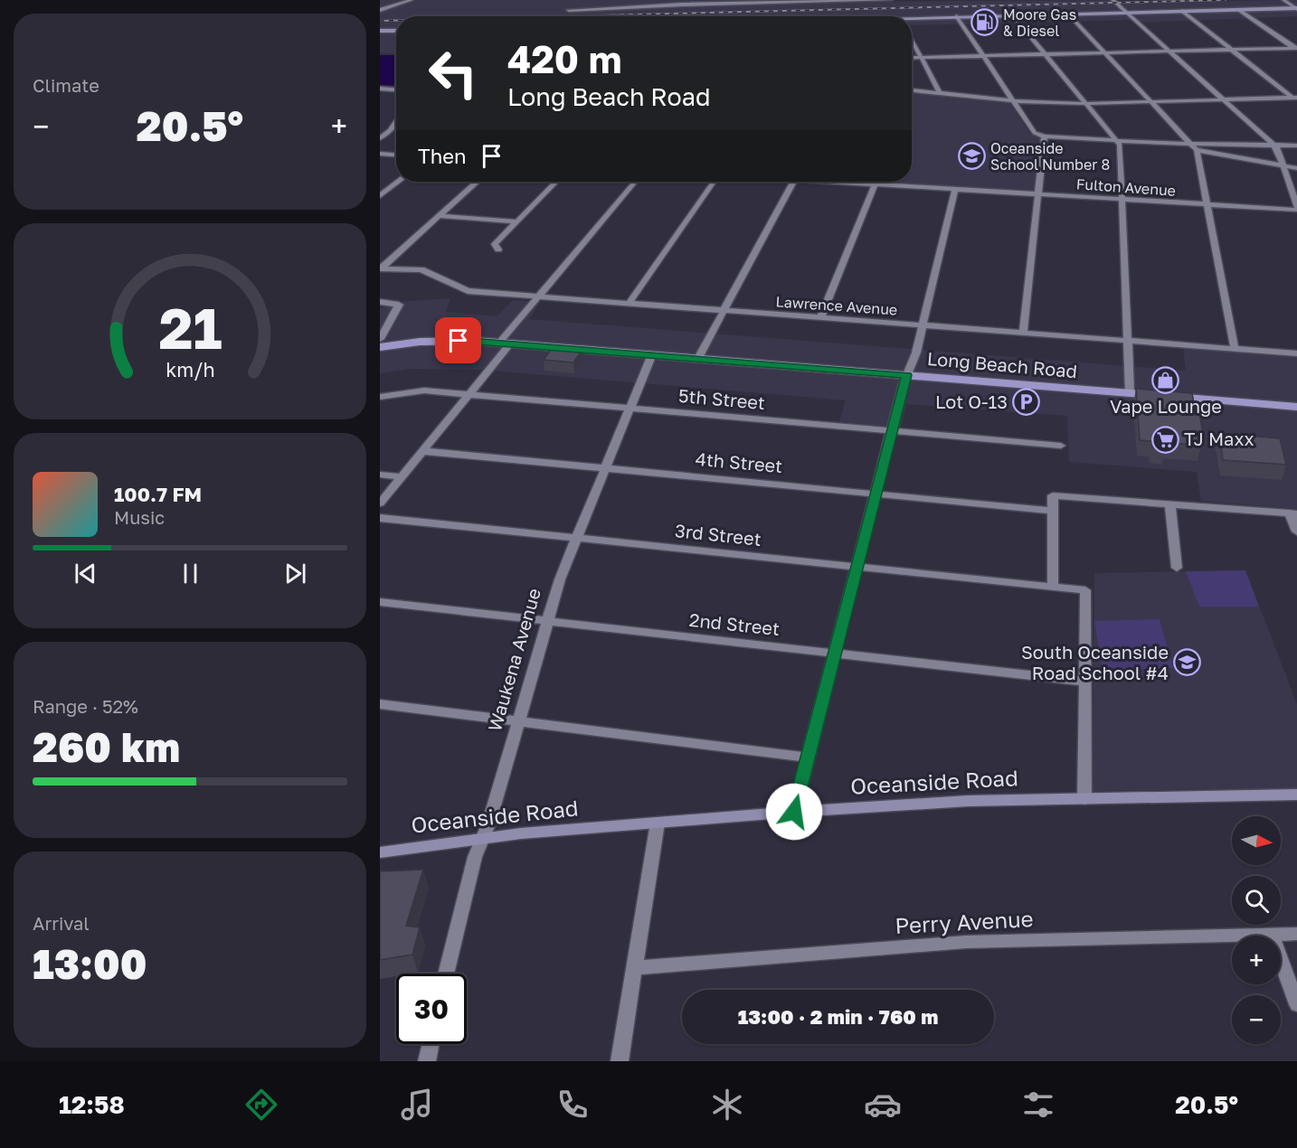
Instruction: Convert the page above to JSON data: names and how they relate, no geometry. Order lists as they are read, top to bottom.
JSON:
{
  "streets": {
    "main road": ["Long Beach Road", "Oceanside Road"],
    "street": [
      "Fulton Avenue",
      "Lawrence Avenue",
      "5th Street",
      "4th Street",
      "3rd Street",
      "2nd Street",
      "Waukena Avenue",
      "Perry Avenue"
    ]
  },
  "crossings": [
    ["Long Beach Road", "Waukena Avenue"],
    ["5th Street", "Waukena Avenue"],
    ["4th Street", "Waukena Avenue"],
    ["3rd Street", "2nd Street"],
    ["3rd Street", "Waukena Avenue"],
    ["2nd Street", "Waukena Avenue"],
    ["Waukena Avenue", "Oceanside Road"]
  ],
  "places": {
    "fuel station": ["Moore Gas & Diesel"],
    "school or university": ["Oceanside School Number 8", "South Oceanside Road School #4"],
    "shop": ["Vape Lounge"],
    "parking": ["Lot O-13"],
    "supermarket": ["TJ Maxx"]
  },
  "north": "right",
  "page": {
    "tile": [
      "Climate",
      ["Range · 52%", "260 km"],
      ["Arrival", "13:00"]
    ],
    "turn": ["420 m", "Long Beach Road"],
    "heat": ["−", "20.5°", "+"],
    "then": "Then",
    "song": ["100.7 FM", "Music"],
    "map_buttons": ["+", "−"],
    "limit": "30",
    "trip": "13:00 · 2 min · 760 m",
    "tabs": ["12:58", "20.5°"],
    "gauge": ["21", "km/h"]
  }
}
